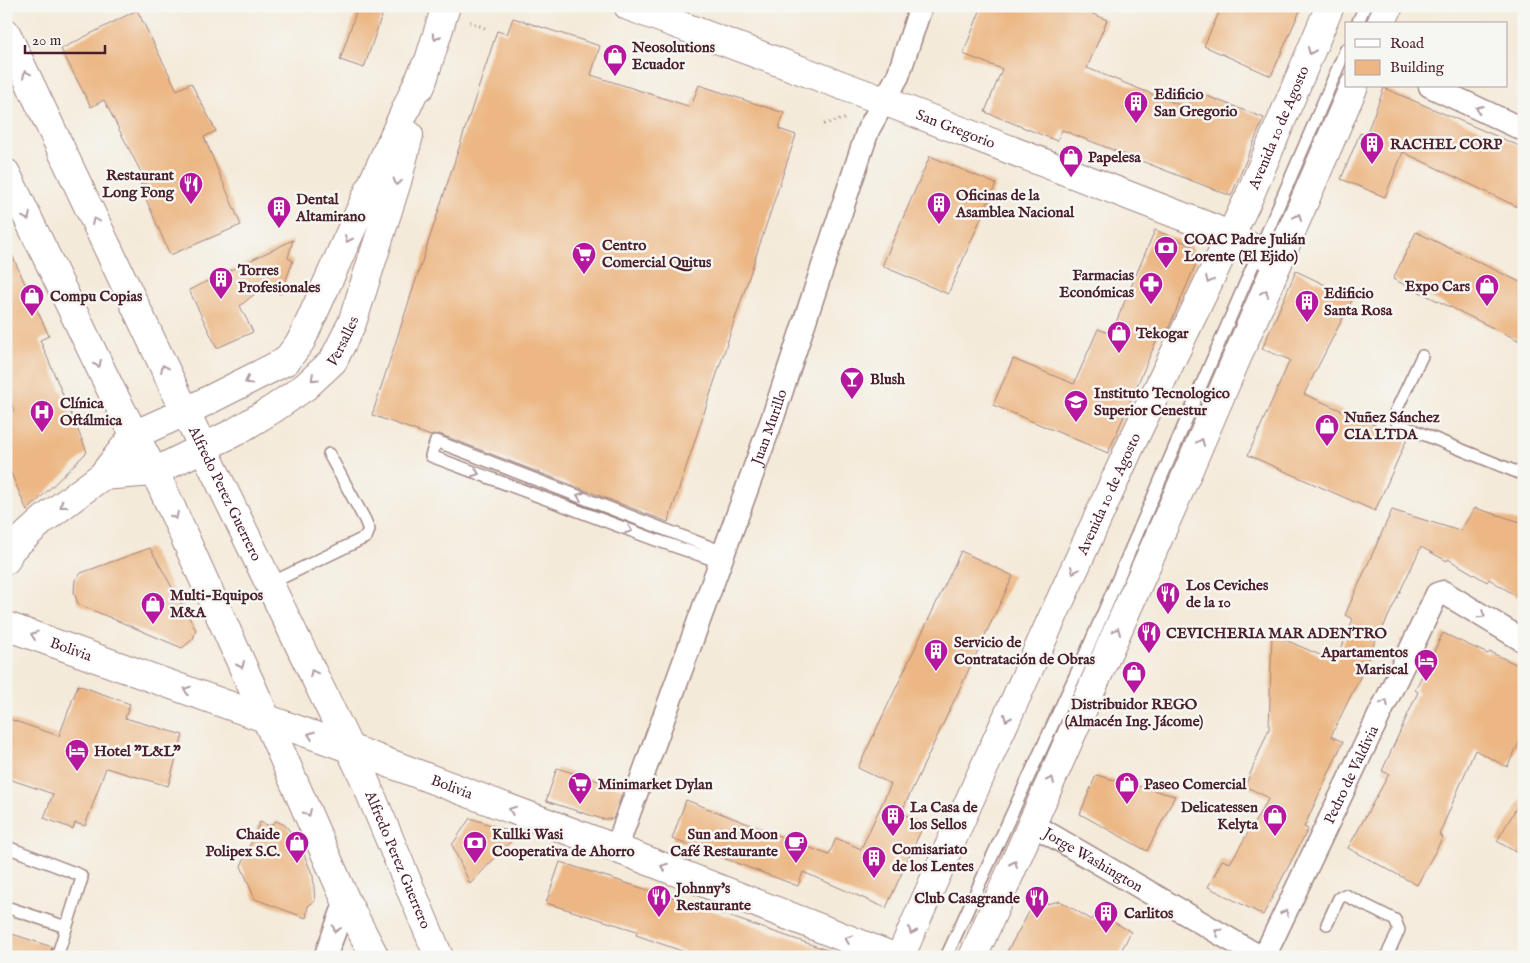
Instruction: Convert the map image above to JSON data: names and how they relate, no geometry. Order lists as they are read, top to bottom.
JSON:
{
  "streets": {
    "main road": [
      "Avenida 10 de Agosto",
      "San Gregorio",
      "Versalles",
      "Alfredo Perez Guerrero",
      "Bolivia"
    ],
    "street": ["Juan Murillo", "Pedro de Valdivia", "Jorge Washington"]
  },
  "crossings": [
    ["Avenida 10 de Agosto", "San Gregorio"],
    ["San Gregorio", "Juan Murillo"],
    ["Versalles", "Alfredo Perez Guerrero"],
    ["Juan Murillo", "Bolivia"],
    ["Alfredo Perez Guerrero", "Bolivia"],
    ["Pedro de Valdivia", "Jorge Washington"]
  ],
  "one_way": [
    "Versalles",
    "Bolivia",
    "Pedro de Valdivia",
    "Jorge Washington"
  ],
  "places": {
    "shop": [
      "Neosolutions Ecuador",
      "Papelesa",
      "Expo Cars",
      "Compu Copias",
      "Tekogar",
      "Nuñez Sánchez CIA LTDA",
      "Multi-Equipos M&A",
      "Distribuidor REGO (Almacén Ing. Jácome)",
      "Paseo Comercial",
      "Delicatessen Kelyta",
      "Chaide Polipex S.C."
    ],
    "building": [
      "Edificio San Gregorio",
      "RACHEL CORP",
      "Oficinas de la Asamblea Nacional",
      "Dental Altamirano",
      "Torres Profesionales",
      "Edificio Santa Rosa",
      "Servicio de Contratación de Obras",
      "La Casa de los Sellos",
      "Comisariato de los Lentes",
      "Carlitos"
    ],
    "restaurant": [
      "Restaurant Long Fong",
      "Los Ceviches de la 10",
      "CEVICHERIA MAR ADENTRO",
      "Johnny's Restaurante",
      "Club Casagrande"
    ],
    "bank": ["COAC Padre Julián Lorente (El Ejido)", "Kullki Wasi Cooperativa de Ahorro"],
    "supermarket": ["Centro Comercial Quitus", "Minimarket Dylan"],
    "pharmacy": ["Farmacias Económicas"],
    "bar": ["Blush"],
    "school or university": ["Instituto Tecnologico Superior Cenestur"],
    "hospital": ["Clínica Oftálmica"],
    "hotel": ["Apartamentos Mariscal", "Hotel \"L&L\""],
    "cafe": ["Sun and Moon Café Restaurante"]
  },
  "legend": ["Road", "Building"],
  "scale_bar": "20 m"
}
